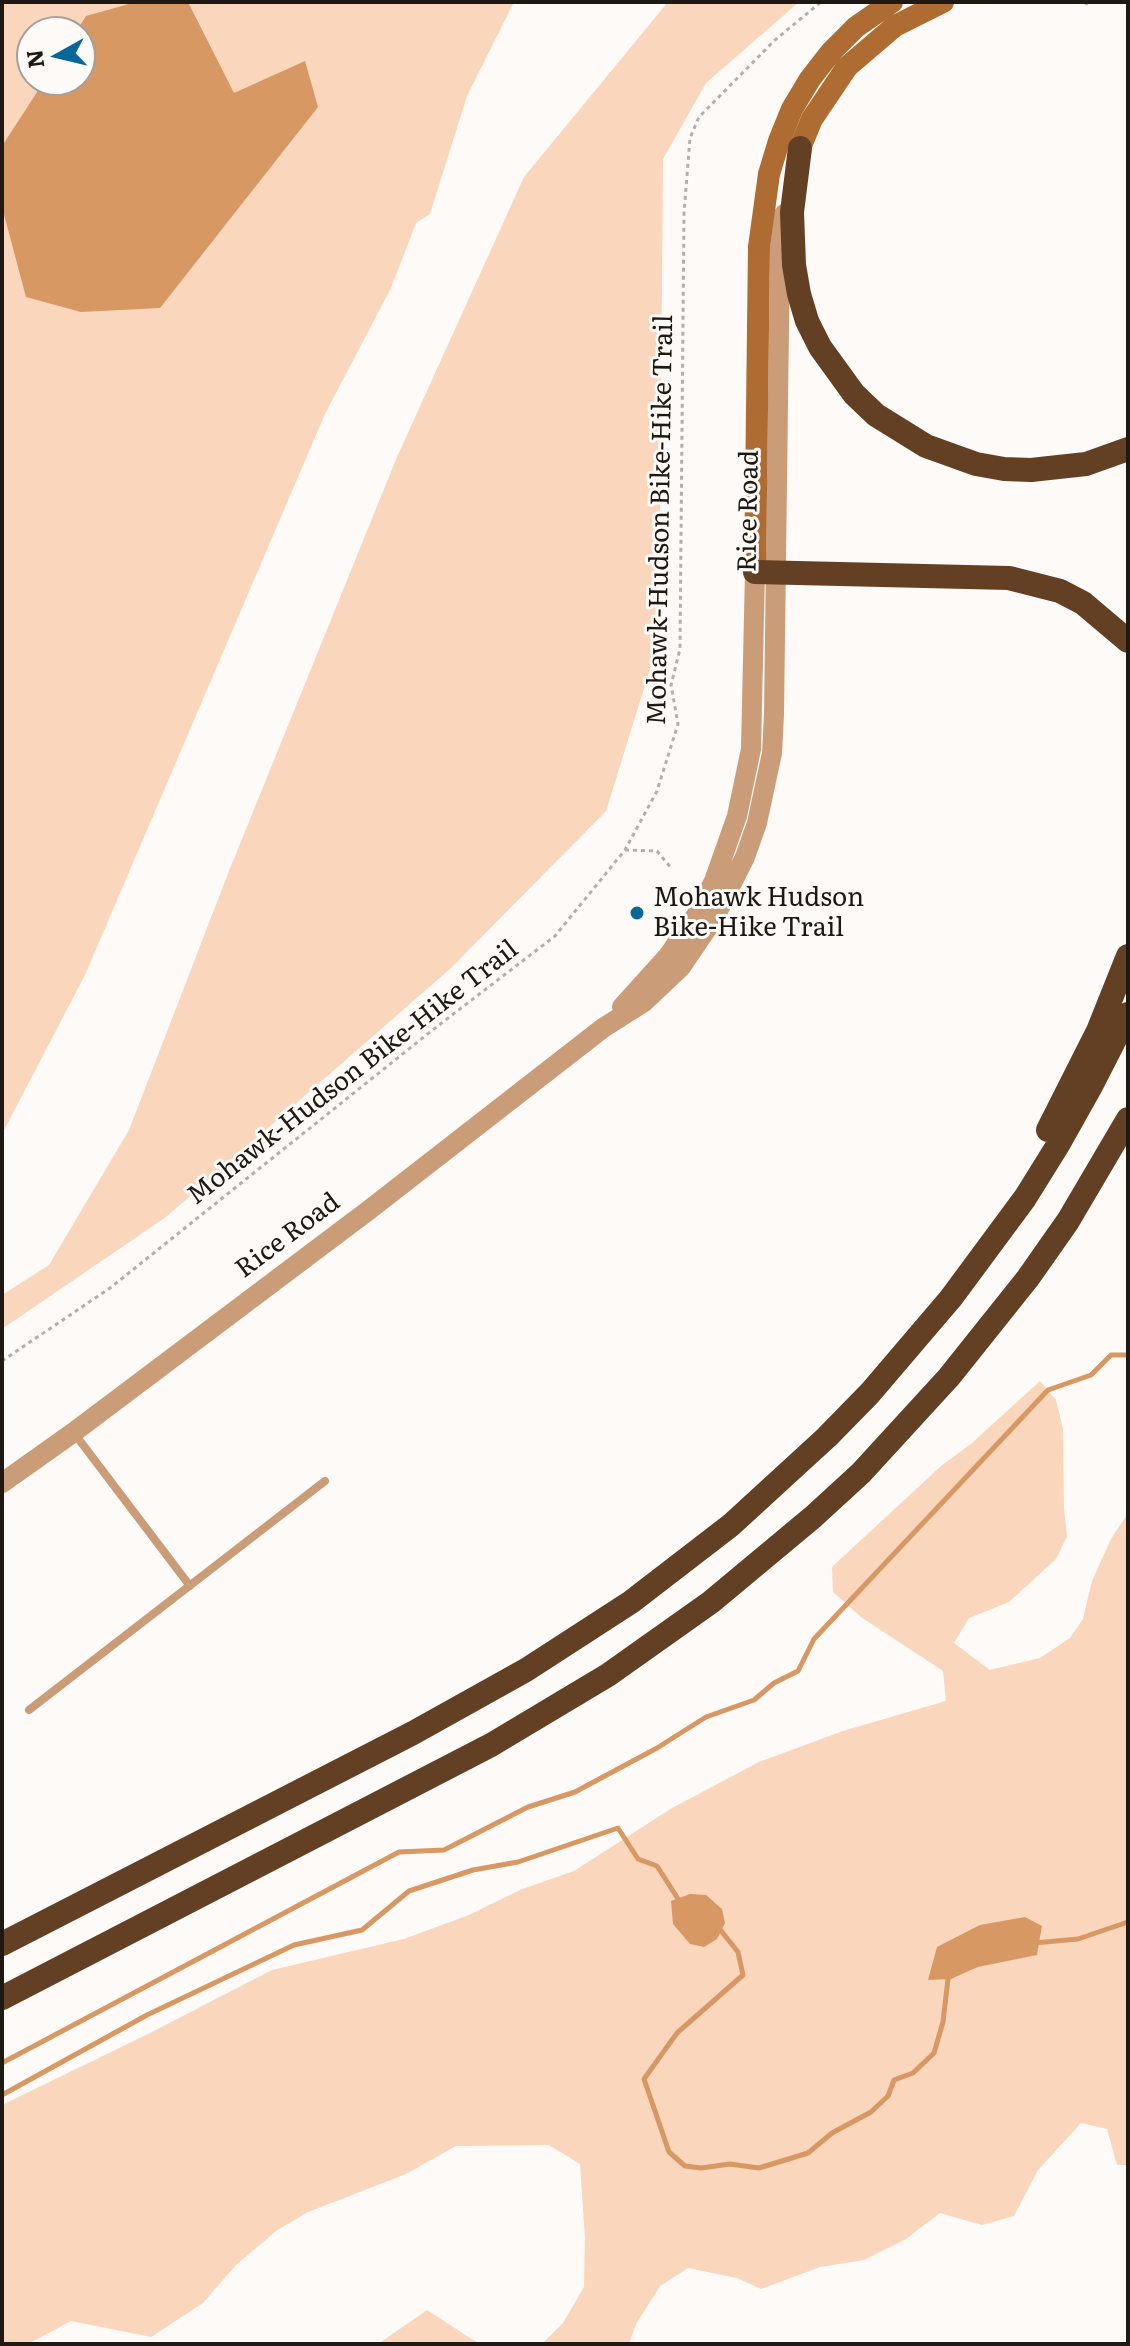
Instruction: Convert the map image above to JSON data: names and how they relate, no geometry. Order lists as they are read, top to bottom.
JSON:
{
  "streets": {
    "main road": ["Rice Road"],
    "path": ["Mohawk-Hudson Bike-Hike Trail"]
  },
  "places": ["Mohawk Hudson Bike-Hike Trail"],
  "north": "left"
}
